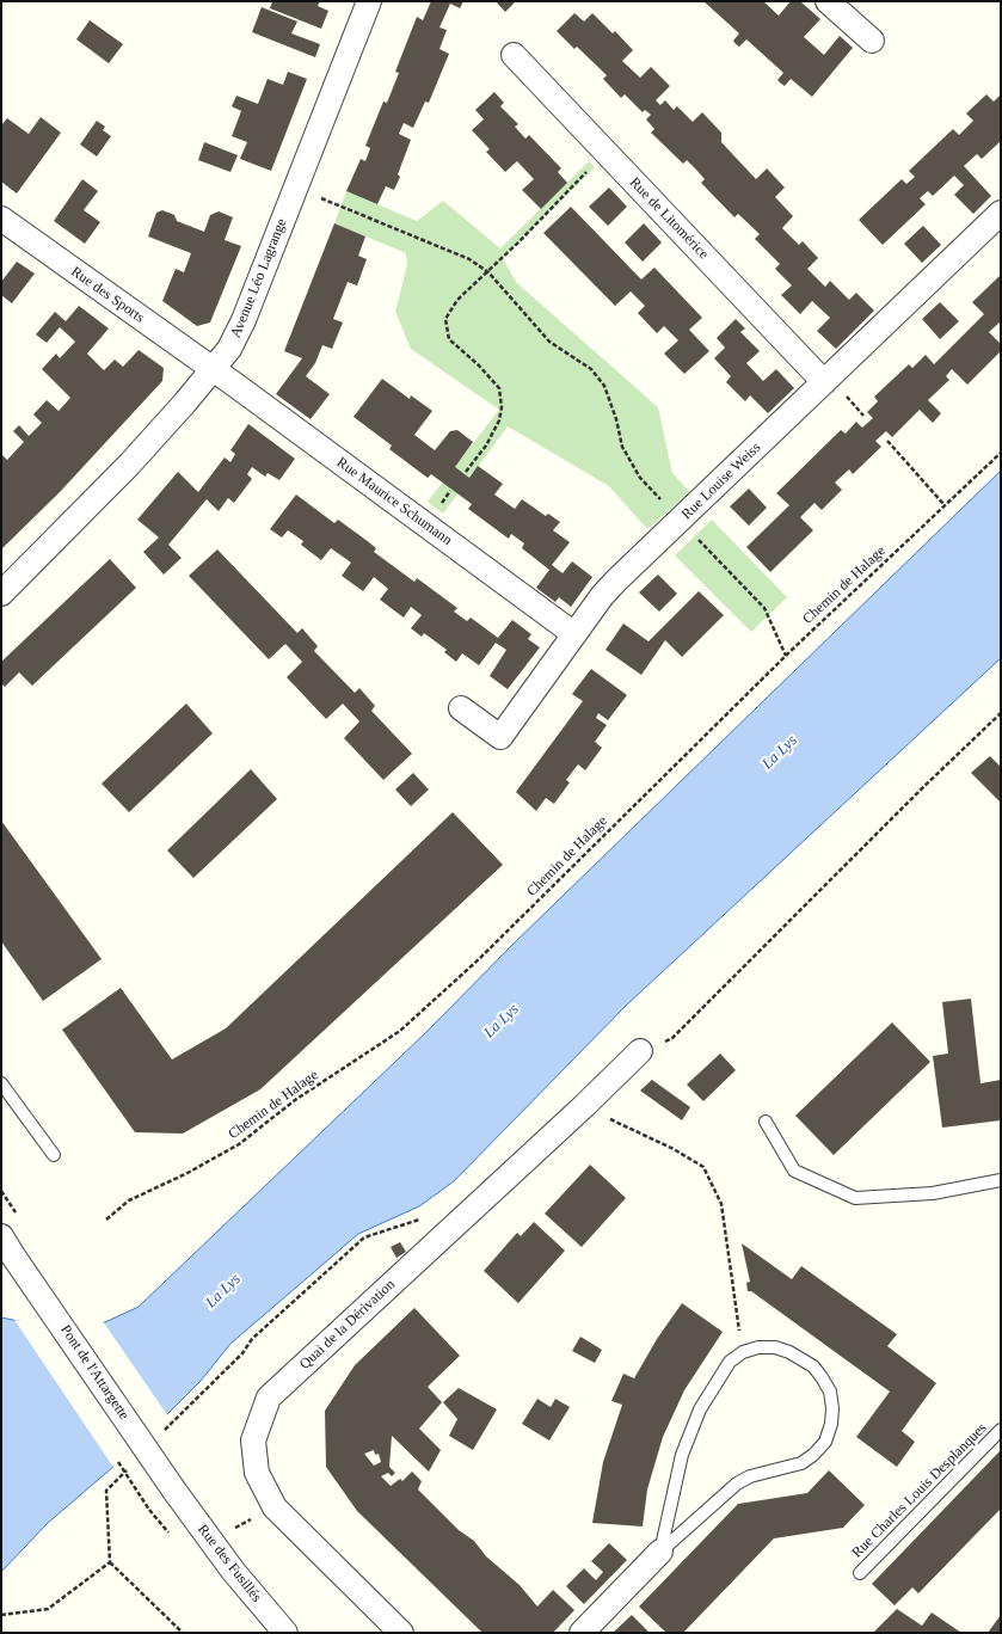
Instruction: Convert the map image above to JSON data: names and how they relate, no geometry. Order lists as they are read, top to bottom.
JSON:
{
  "streets": {
    "street": [
      "Rue de Litomérice",
      "Avenue Léo Lagrange",
      "Rue des Sports",
      "Rue Louise Weiss",
      "Rue Maurice Schumann",
      "Quai de la Dérivation",
      "Pont de l'Attargette",
      "Rue des Fusillés"
    ],
    "lane": ["Rue Charles Louis Desplanques"],
    "path": ["Chemin de Halage"]
  },
  "crossings": [
    ["Rue de Litomérice", "Rue Louise Weiss"],
    ["Avenue Léo Lagrange", "Rue des Sports"],
    ["Avenue Léo Lagrange", "Rue Maurice Schumann"],
    ["Rue des Sports", "Rue Maurice Schumann"],
    ["Rue Louise Weiss", "Rue Maurice Schumann"],
    ["Pont de l'Attargette", "Rue des Fusillés"]
  ],
  "water": ["La Lys"]
}
